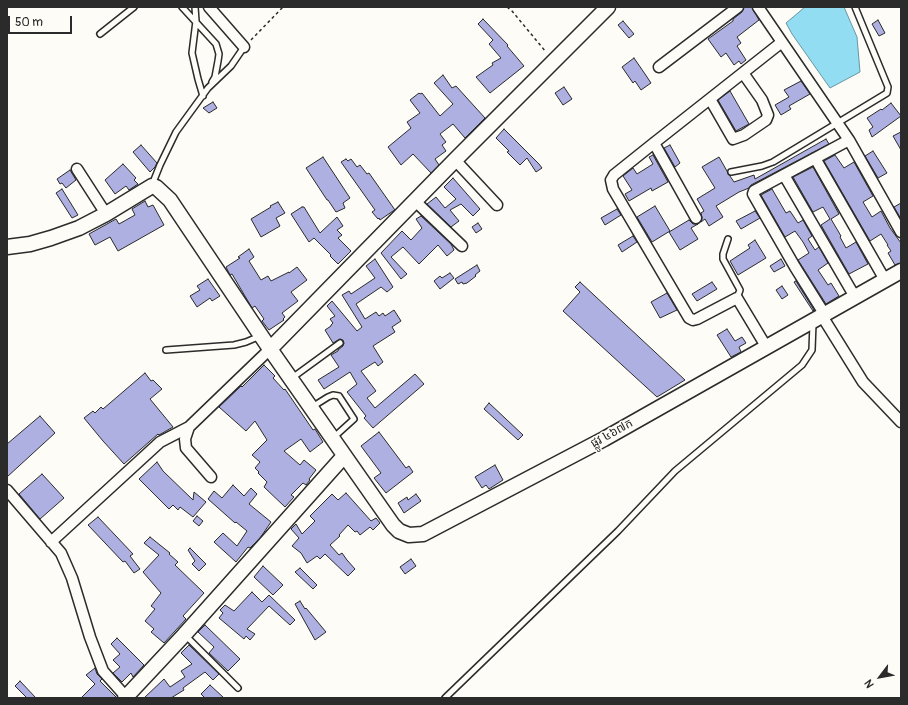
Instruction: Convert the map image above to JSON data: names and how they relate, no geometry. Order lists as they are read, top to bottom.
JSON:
{
  "streets": {
    "street": ["ផ្លូវ ៤៦៧ក"]
  },
  "scale_bar": "50 m",
  "north": "bottom left"
}
